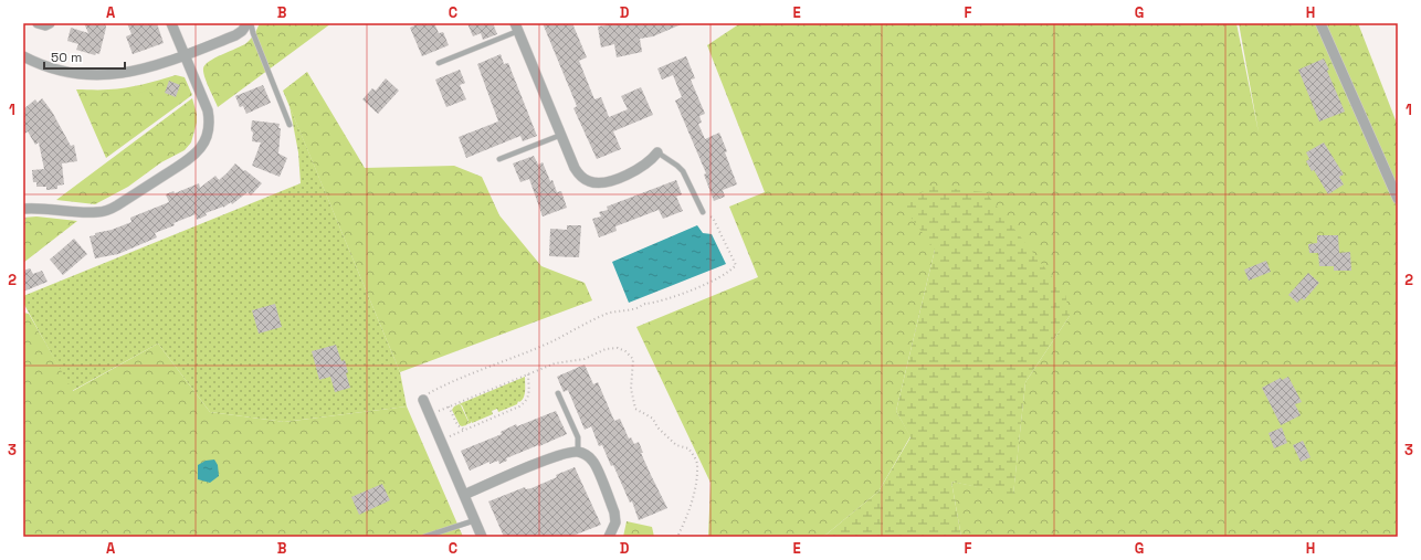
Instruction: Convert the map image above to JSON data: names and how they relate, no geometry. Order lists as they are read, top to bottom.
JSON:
{
  "scale_bar": "50 m",
  "grid": {
    "columns": [
      "A",
      "B",
      "C",
      "D",
      "E",
      "F",
      "G",
      "H"
    ],
    "rows": ["1", "2", "3"]
  }
}
